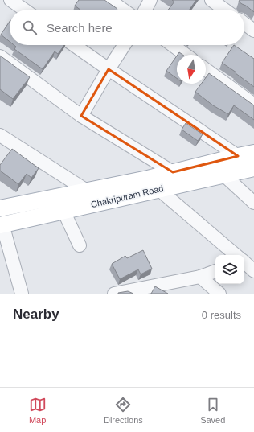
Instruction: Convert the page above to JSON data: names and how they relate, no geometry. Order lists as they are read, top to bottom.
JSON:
{
  "streets": {
    "main road": ["Chakripuram Road"]
  },
  "north": "bottom",
  "page": {
    "search": "Search here",
    "heading": ["Nearby", "0 results"],
    "nav": ["Map", "Directions", "Saved"]
  }
}
